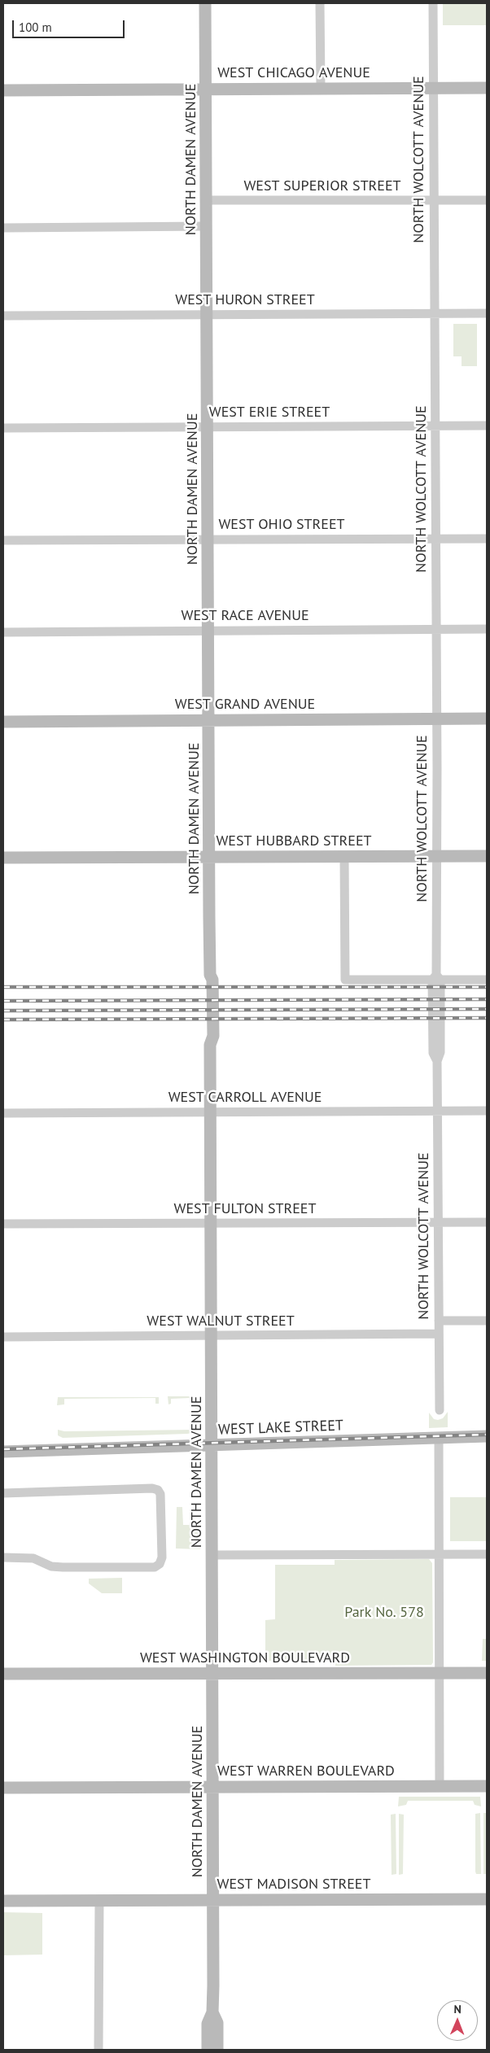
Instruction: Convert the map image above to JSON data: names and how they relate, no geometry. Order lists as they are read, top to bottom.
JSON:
{
  "streets": {
    "main road": [
      "WEST CHICAGO AVENUE",
      "NORTH DAMEN AVENUE",
      "WEST GRAND AVENUE",
      "WEST HUBBARD STREET",
      "WEST LAKE STREET",
      "WEST WASHINGTON BOULEVARD",
      "WEST WARREN BOULEVARD",
      "WEST MADISON STREET"
    ],
    "street": [
      "NORTH WOLCOTT AVENUE",
      "WEST SUPERIOR STREET",
      "WEST HURON STREET",
      "WEST ERIE STREET",
      "WEST OHIO STREET",
      "WEST RACE AVENUE",
      "WEST CARROLL AVENUE",
      "WEST FULTON STREET",
      "WEST WALNUT STREET"
    ]
  },
  "crossings": [
    ["WEST CHICAGO AVENUE", "NORTH DAMEN AVENUE"],
    ["WEST CHICAGO AVENUE", "NORTH WOLCOTT AVENUE"],
    ["NORTH DAMEN AVENUE", "WEST SUPERIOR STREET"],
    ["NORTH DAMEN AVENUE", "WEST HURON STREET"],
    ["NORTH DAMEN AVENUE", "WEST ERIE STREET"],
    ["NORTH DAMEN AVENUE", "WEST OHIO STREET"],
    ["NORTH DAMEN AVENUE", "WEST RACE AVENUE"],
    ["NORTH DAMEN AVENUE", "WEST GRAND AVENUE"],
    ["NORTH DAMEN AVENUE", "WEST HUBBARD STREET"],
    ["NORTH DAMEN AVENUE", "WEST CARROLL AVENUE"],
    ["NORTH DAMEN AVENUE", "WEST FULTON STREET"],
    ["NORTH DAMEN AVENUE", "WEST WALNUT STREET"],
    ["NORTH DAMEN AVENUE", "WEST LAKE STREET"],
    ["NORTH DAMEN AVENUE", "WEST WASHINGTON BOULEVARD"],
    ["NORTH DAMEN AVENUE", "WEST WARREN BOULEVARD"],
    ["NORTH DAMEN AVENUE", "WEST MADISON STREET"],
    ["NORTH WOLCOTT AVENUE", "WEST SUPERIOR STREET"],
    ["NORTH WOLCOTT AVENUE", "WEST HURON STREET"],
    ["NORTH WOLCOTT AVENUE", "WEST ERIE STREET"],
    ["NORTH WOLCOTT AVENUE", "WEST OHIO STREET"],
    ["NORTH WOLCOTT AVENUE", "WEST RACE AVENUE"],
    ["NORTH WOLCOTT AVENUE", "WEST GRAND AVENUE"],
    ["NORTH WOLCOTT AVENUE", "WEST HUBBARD STREET"],
    ["NORTH WOLCOTT AVENUE", "WEST CARROLL AVENUE"],
    ["NORTH WOLCOTT AVENUE", "WEST FULTON STREET"],
    ["NORTH WOLCOTT AVENUE", "WEST WALNUT STREET"]
  ],
  "parks": ["Park No. 578"],
  "scale_bar": "100 m",
  "north": "top"
}
